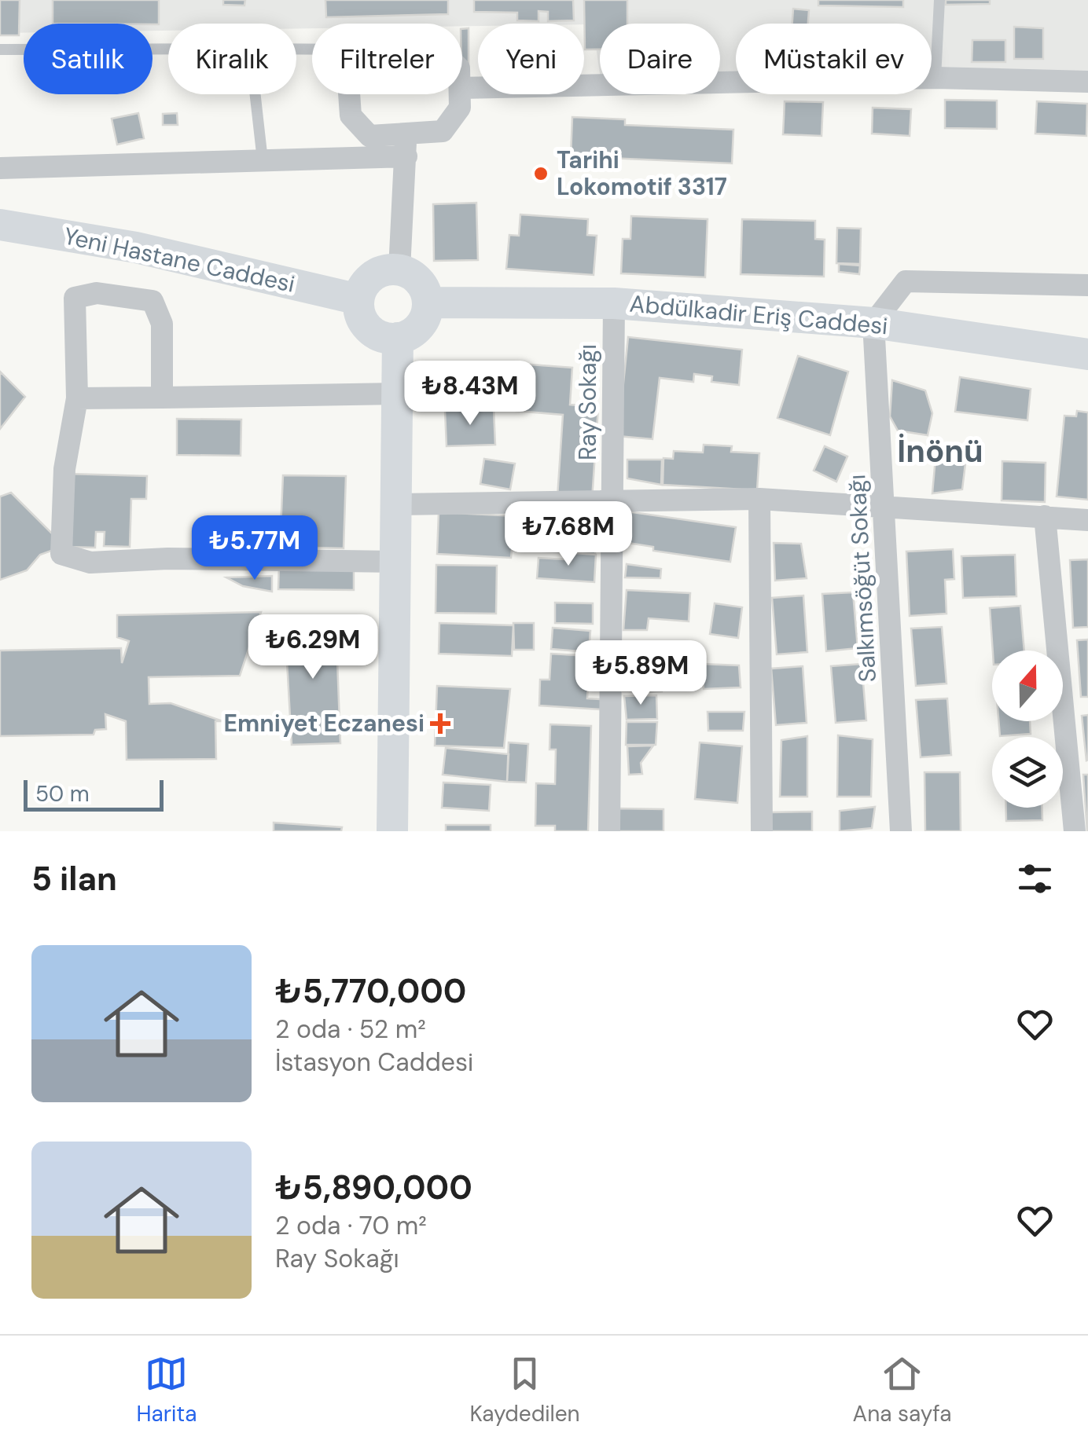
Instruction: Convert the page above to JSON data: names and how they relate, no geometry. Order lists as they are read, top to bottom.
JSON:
{
  "streets": {
    "main road": ["Yeni Hastane Caddesi", "Abdülkadir Eriş Caddesi"],
    "street": ["Ray Sokağı", "Salkımsöğüt Sokağı"]
  },
  "crossings": [
    ["Yeni Hastane Caddesi", "Abdülkadir Eriş Caddesi"],
    ["Abdülkadir Eriş Caddesi", "Ray Sokağı"],
    ["Abdülkadir Eriş Caddesi", "Salkımsöğüt Sokağı"]
  ],
  "districts": ["İnönü"],
  "places": {
    "other": ["Tarihi Lokomotif 3317"],
    "health": ["Emniyet Eczanesi"]
  },
  "scale_bar": "50 m",
  "north": "top",
  "page": {
    "chip": [
      "Satılık",
      "Kiralık",
      "Filtreler",
      "Yeni",
      "Daire",
      "Müstakil ev"
    ],
    "price": [
      "₺8.43M",
      "₺7.68M",
      "₺5.77M",
      "₺6.29M",
      "₺5.89M"
    ],
    "scale": "50 m",
    "heading": "5 ilan",
    "list": [
      {
        "name": "₺5,770,000",
        "note": "2 oda · 52 m² · İstasyon Caddesi"
      },
      {
        "name": "₺5,890,000",
        "note": "2 oda · 70 m² · Ray Sokağı"
      }
    ],
    "tabs": ["Harita", "Kaydedilen", "Ana sayfa"]
  }
}
